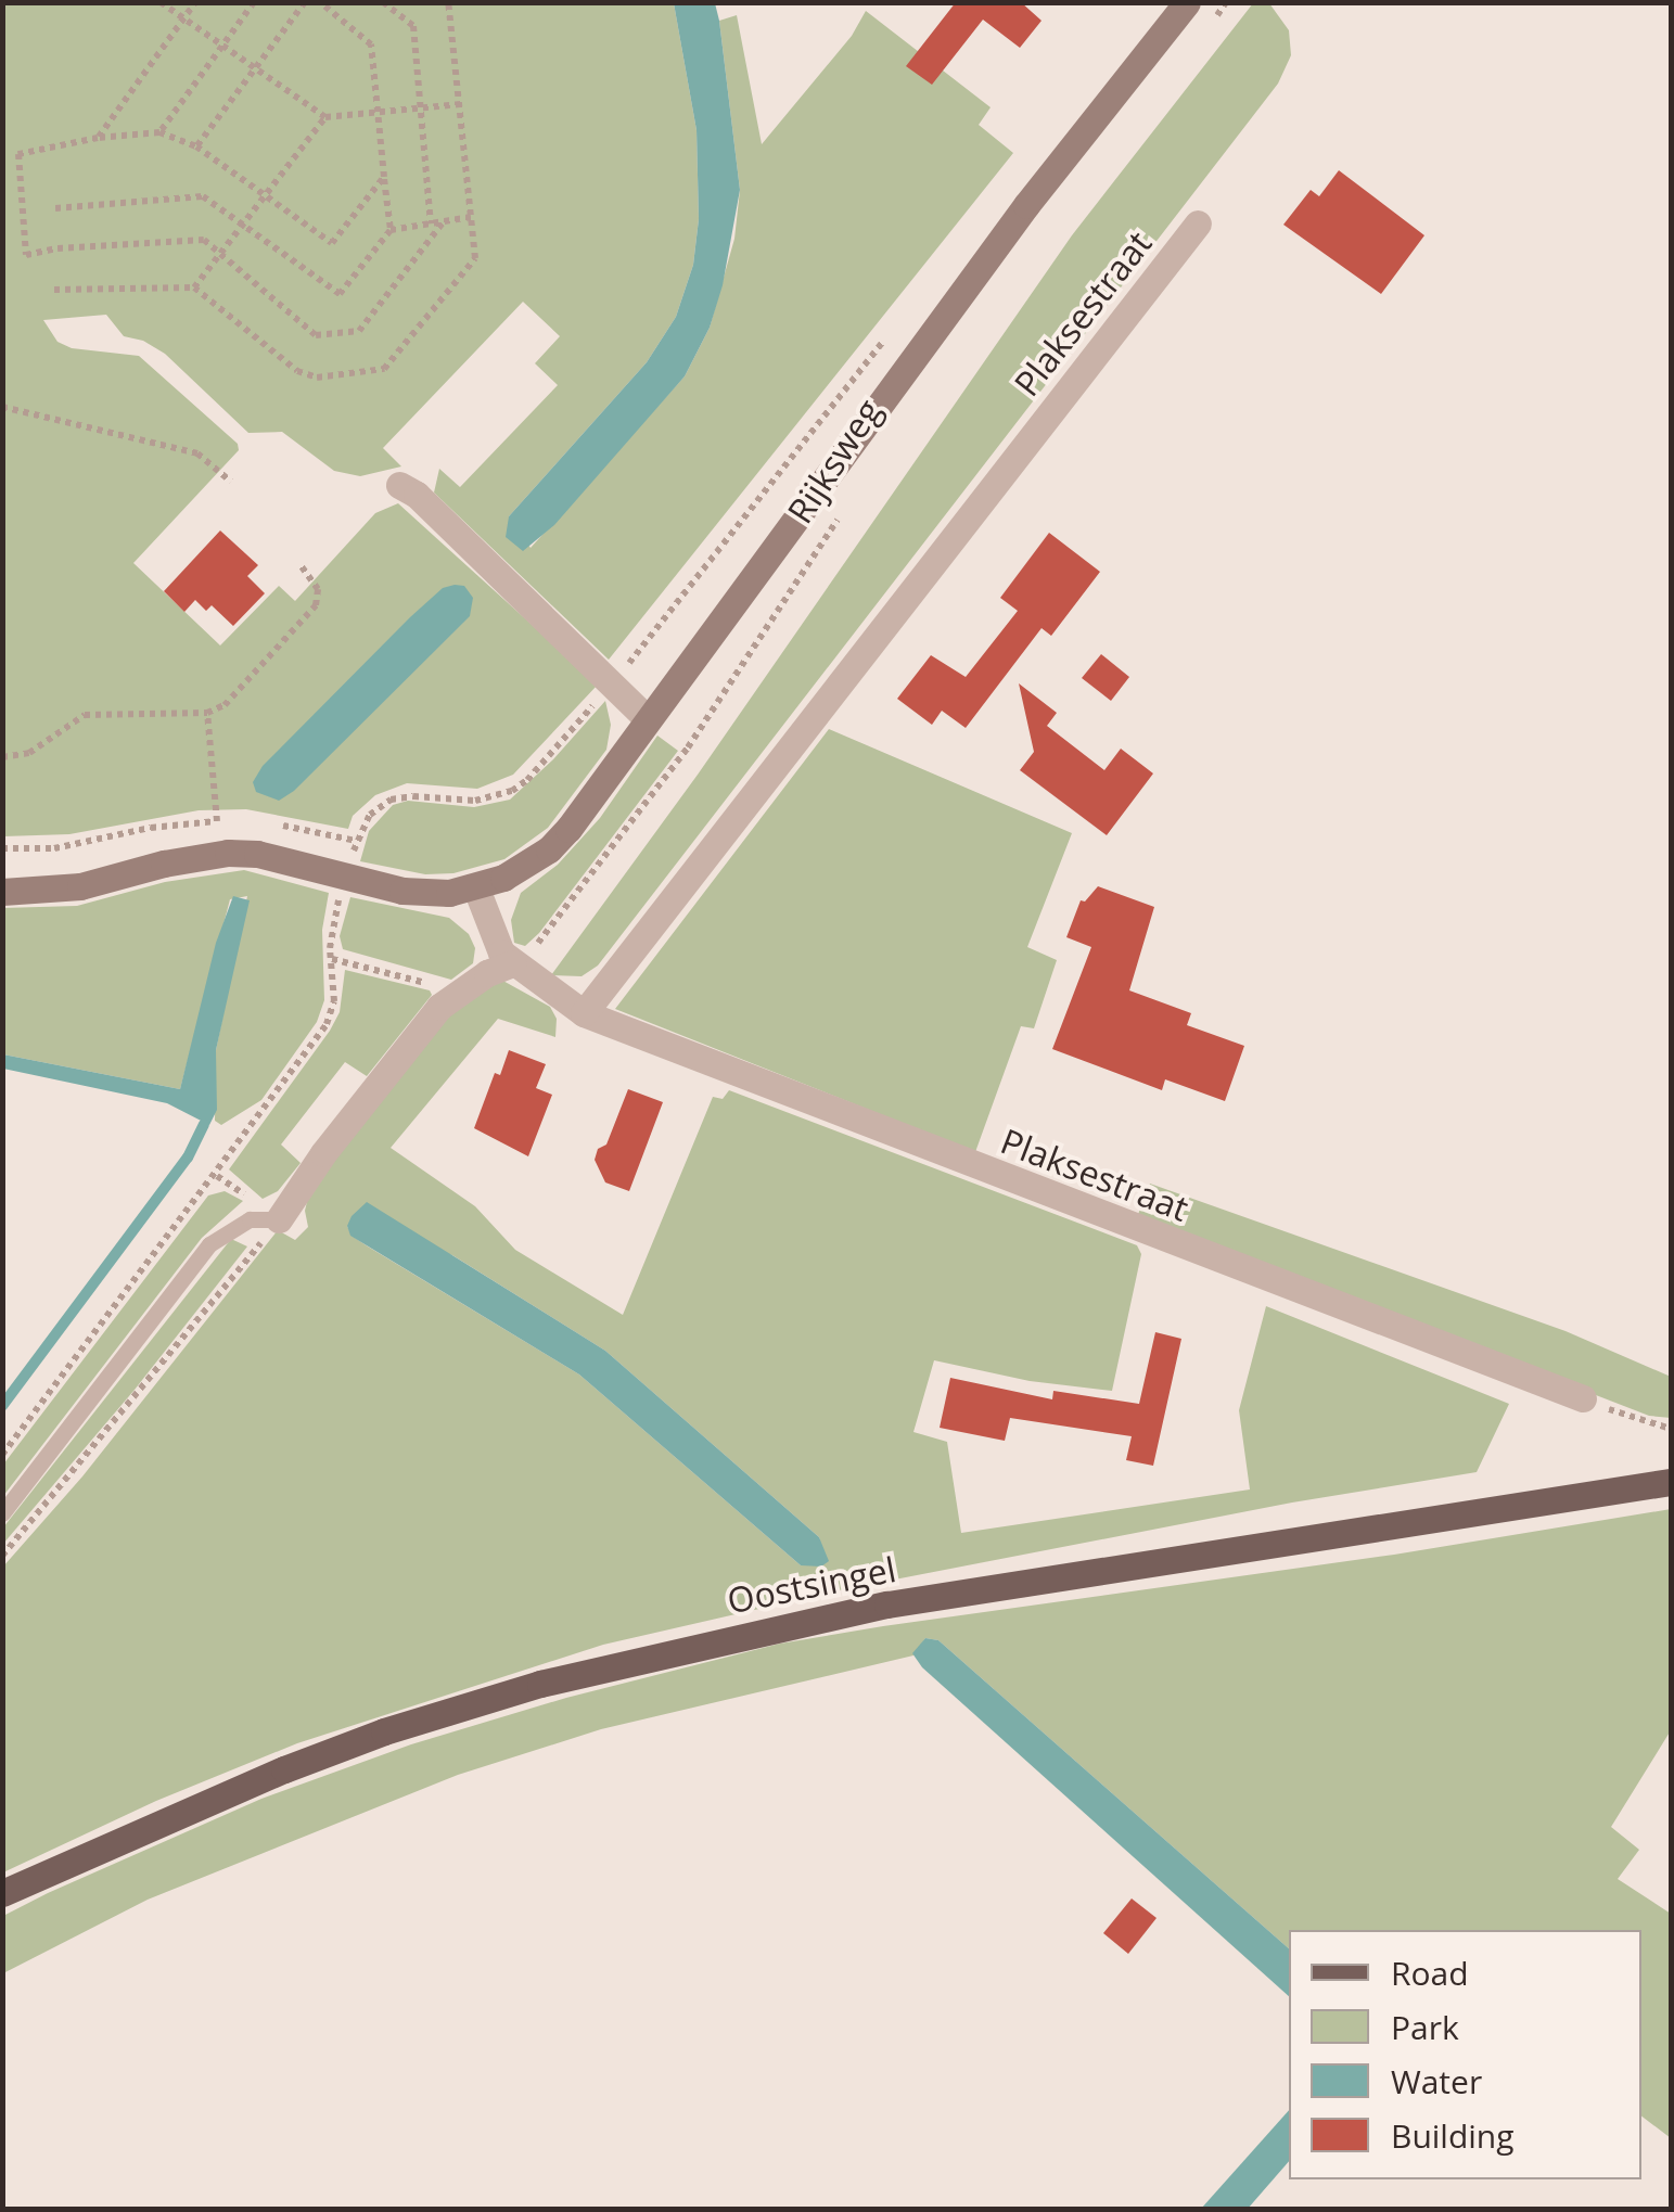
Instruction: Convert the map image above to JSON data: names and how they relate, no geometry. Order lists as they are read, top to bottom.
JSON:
{
  "streets": {
    "main road": ["Oostsingel"],
    "street": ["Plaksestraat", "Rijksweg"]
  },
  "crossings": [
    ["Plaksestraat", "Rijksweg"]
  ],
  "legend": [
    "Road",
    "Park",
    "Water",
    "Building"
  ]
}
